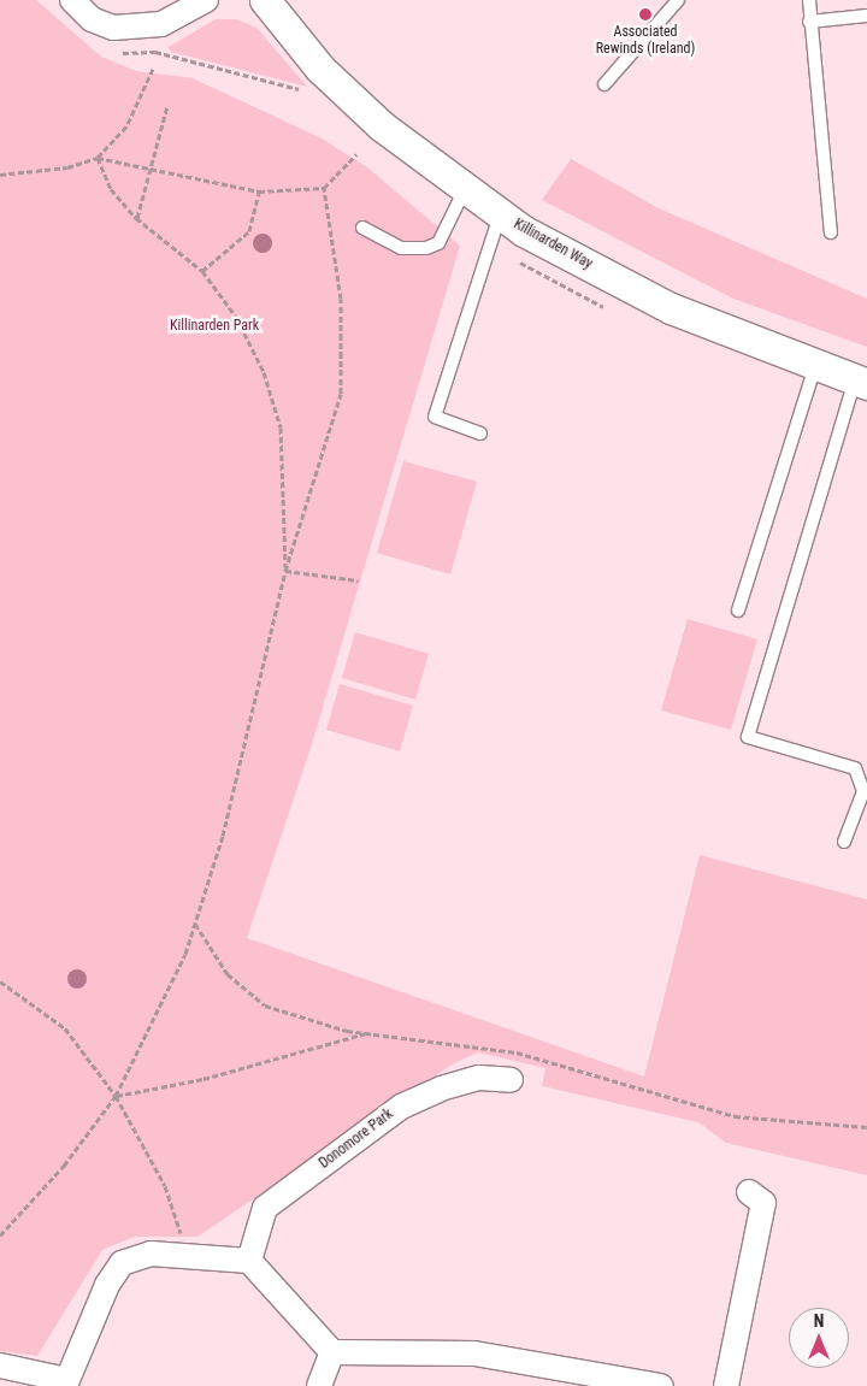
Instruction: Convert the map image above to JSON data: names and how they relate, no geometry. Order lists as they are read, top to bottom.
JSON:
{
  "streets": {
    "street": ["Killinarden Way", "Donomore Park"]
  },
  "parks": ["Killinarden Park"],
  "places": ["Associated Rewinds (Ireland)"],
  "north": "top"
}
